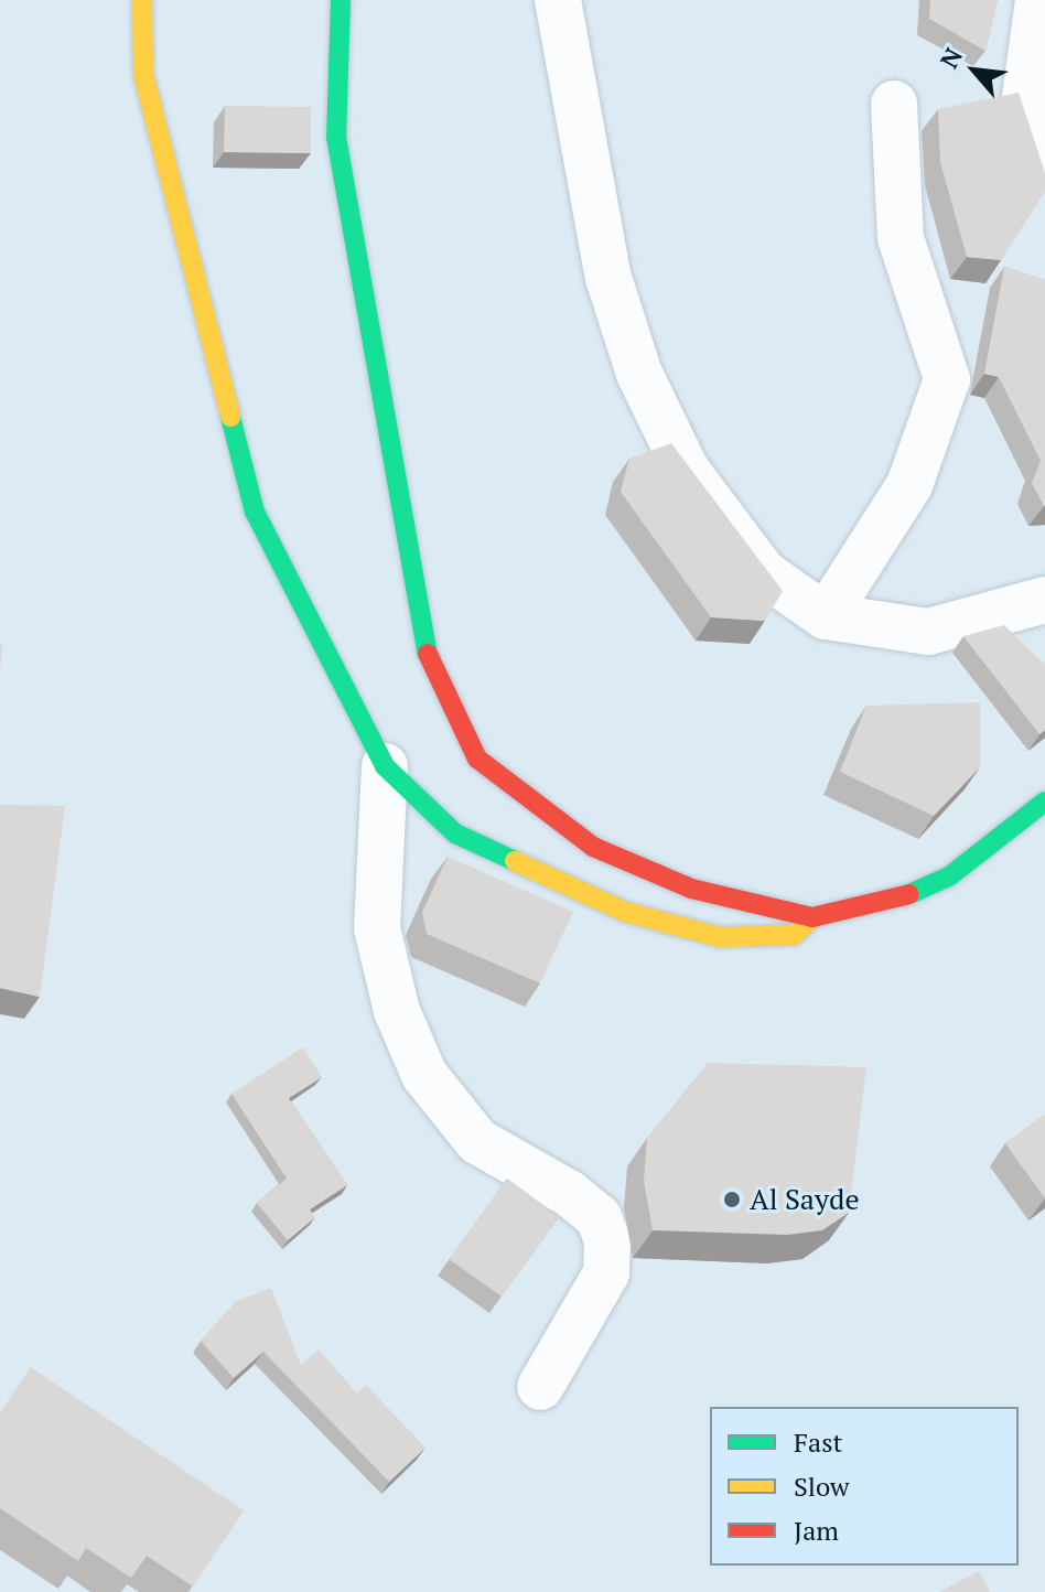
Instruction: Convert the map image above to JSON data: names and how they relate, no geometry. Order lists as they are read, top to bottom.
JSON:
{
  "places": ["Al Sayde"],
  "legend": ["Fast", "Slow", "Jam"],
  "north": "top left"
}
